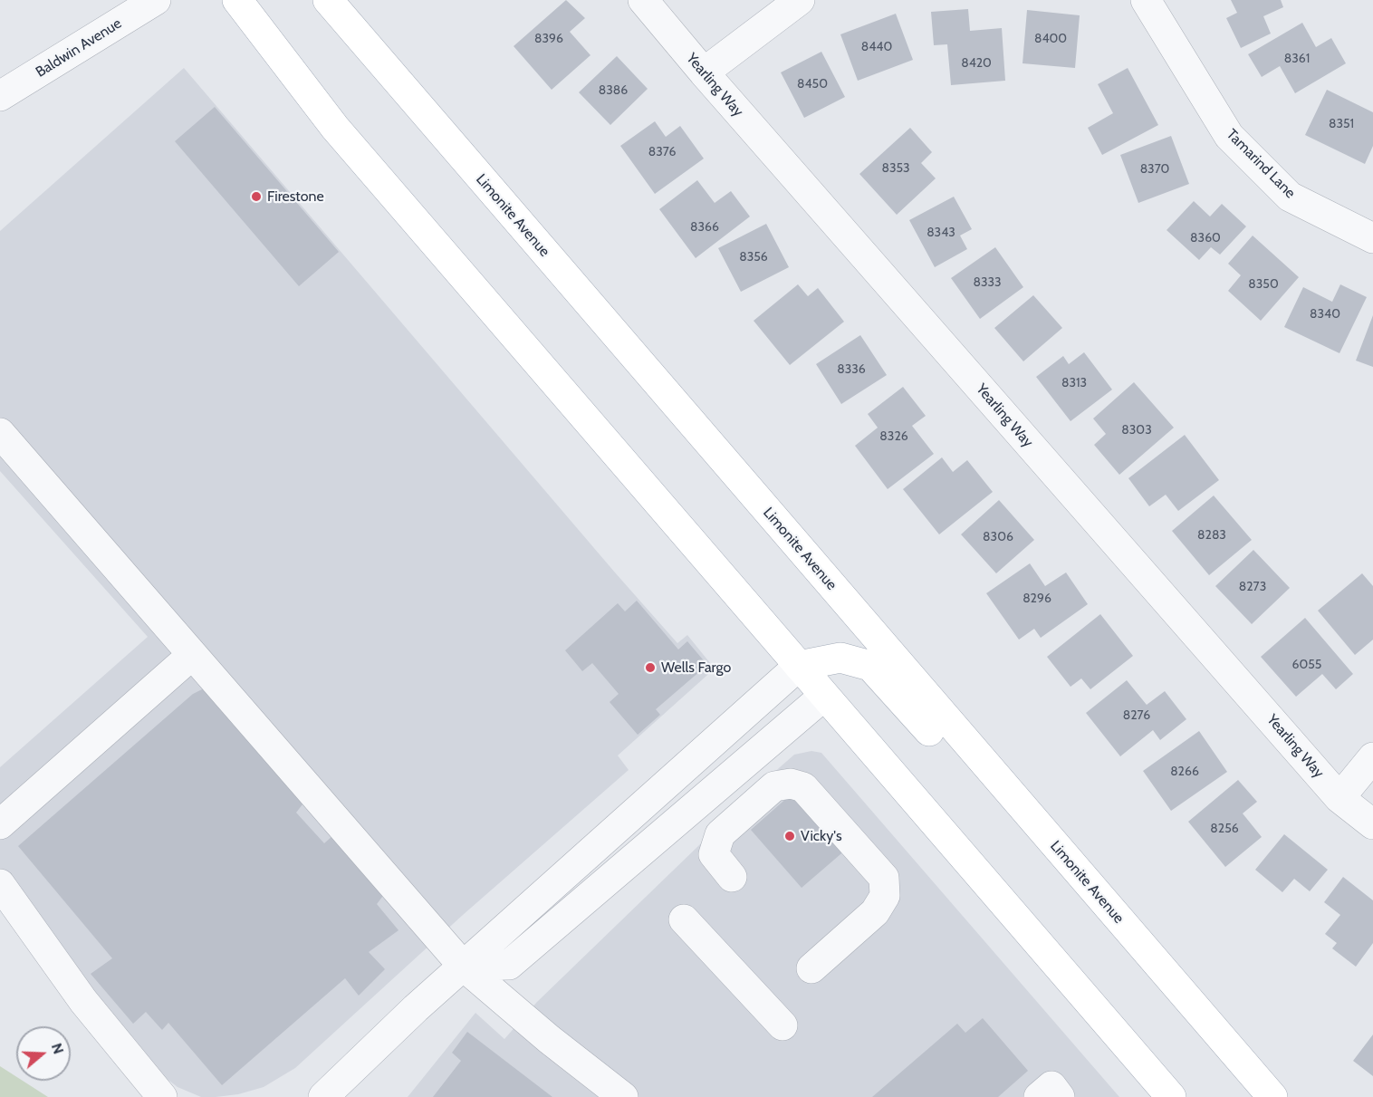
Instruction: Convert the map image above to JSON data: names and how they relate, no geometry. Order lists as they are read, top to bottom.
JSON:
{
  "streets": {
    "main road": ["Limonite Avenue"],
    "street": ["Baldwin Avenue", "Yearling Way", "Tamarind Lane"]
  },
  "places": ["Firestone", "Wells Fargo", "Vicky's"],
  "house_numbers": [
    "8396",
    "8400",
    "8440",
    "8361",
    "8420",
    "8450",
    "8386",
    "8351",
    "8376",
    "8353",
    "8370",
    "8366",
    "8343",
    "8360",
    "8356",
    "8333",
    "8350",
    "8340",
    "8336",
    "8313",
    "8303",
    "8326",
    "8283",
    "8306",
    "8273",
    "8296",
    "6055",
    "8276",
    "8266",
    "8256"
  ],
  "north": "right"
}
